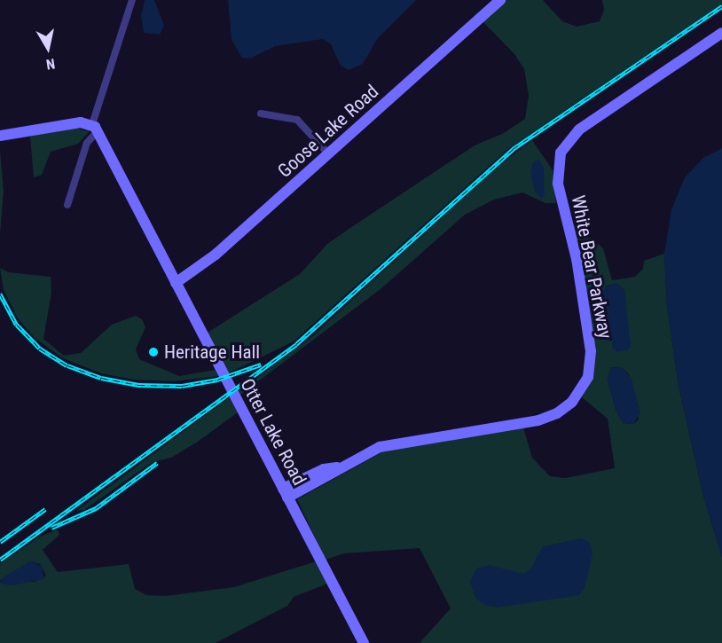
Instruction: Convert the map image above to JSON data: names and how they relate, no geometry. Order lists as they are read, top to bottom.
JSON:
{
  "streets": {
    "street": ["Goose Lake Road", "White Bear Parkway", "Otter Lake Road"]
  },
  "crossings": [
    ["Goose Lake Road", "Otter Lake Road"],
    ["White Bear Parkway", "Otter Lake Road"]
  ],
  "places": ["Heritage Hall"],
  "north": "bottom"
}
